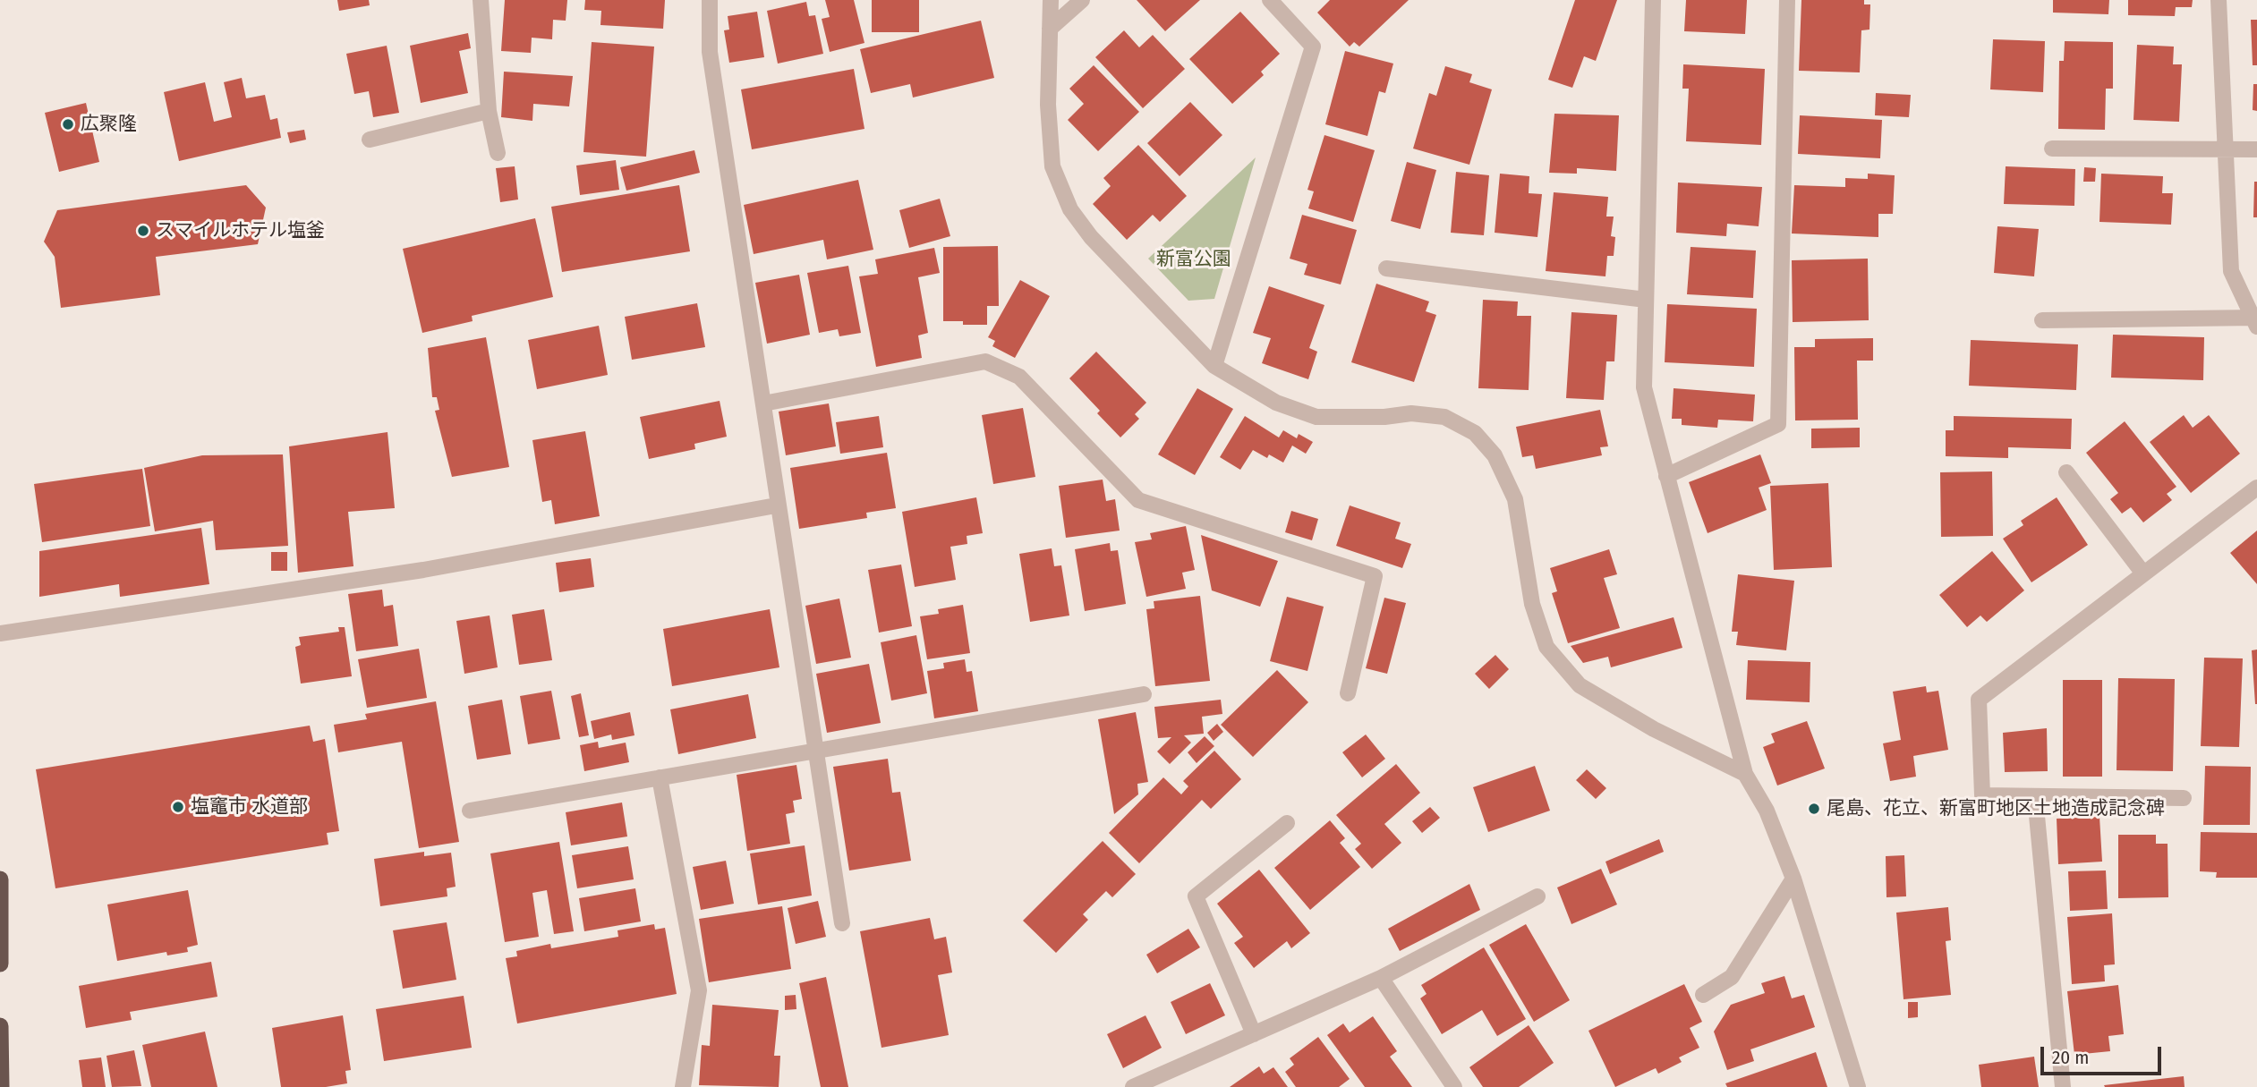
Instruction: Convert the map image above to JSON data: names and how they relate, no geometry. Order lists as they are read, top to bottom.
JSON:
{
  "parks": ["新富公園"],
  "places": [
    "広聚隆",
    "スマイルホテル塩釜",
    "塩竈市 水道部",
    "尾島、花立、新富町地区土地造成記念碑"
  ],
  "scale_bar": "20 m"
}
